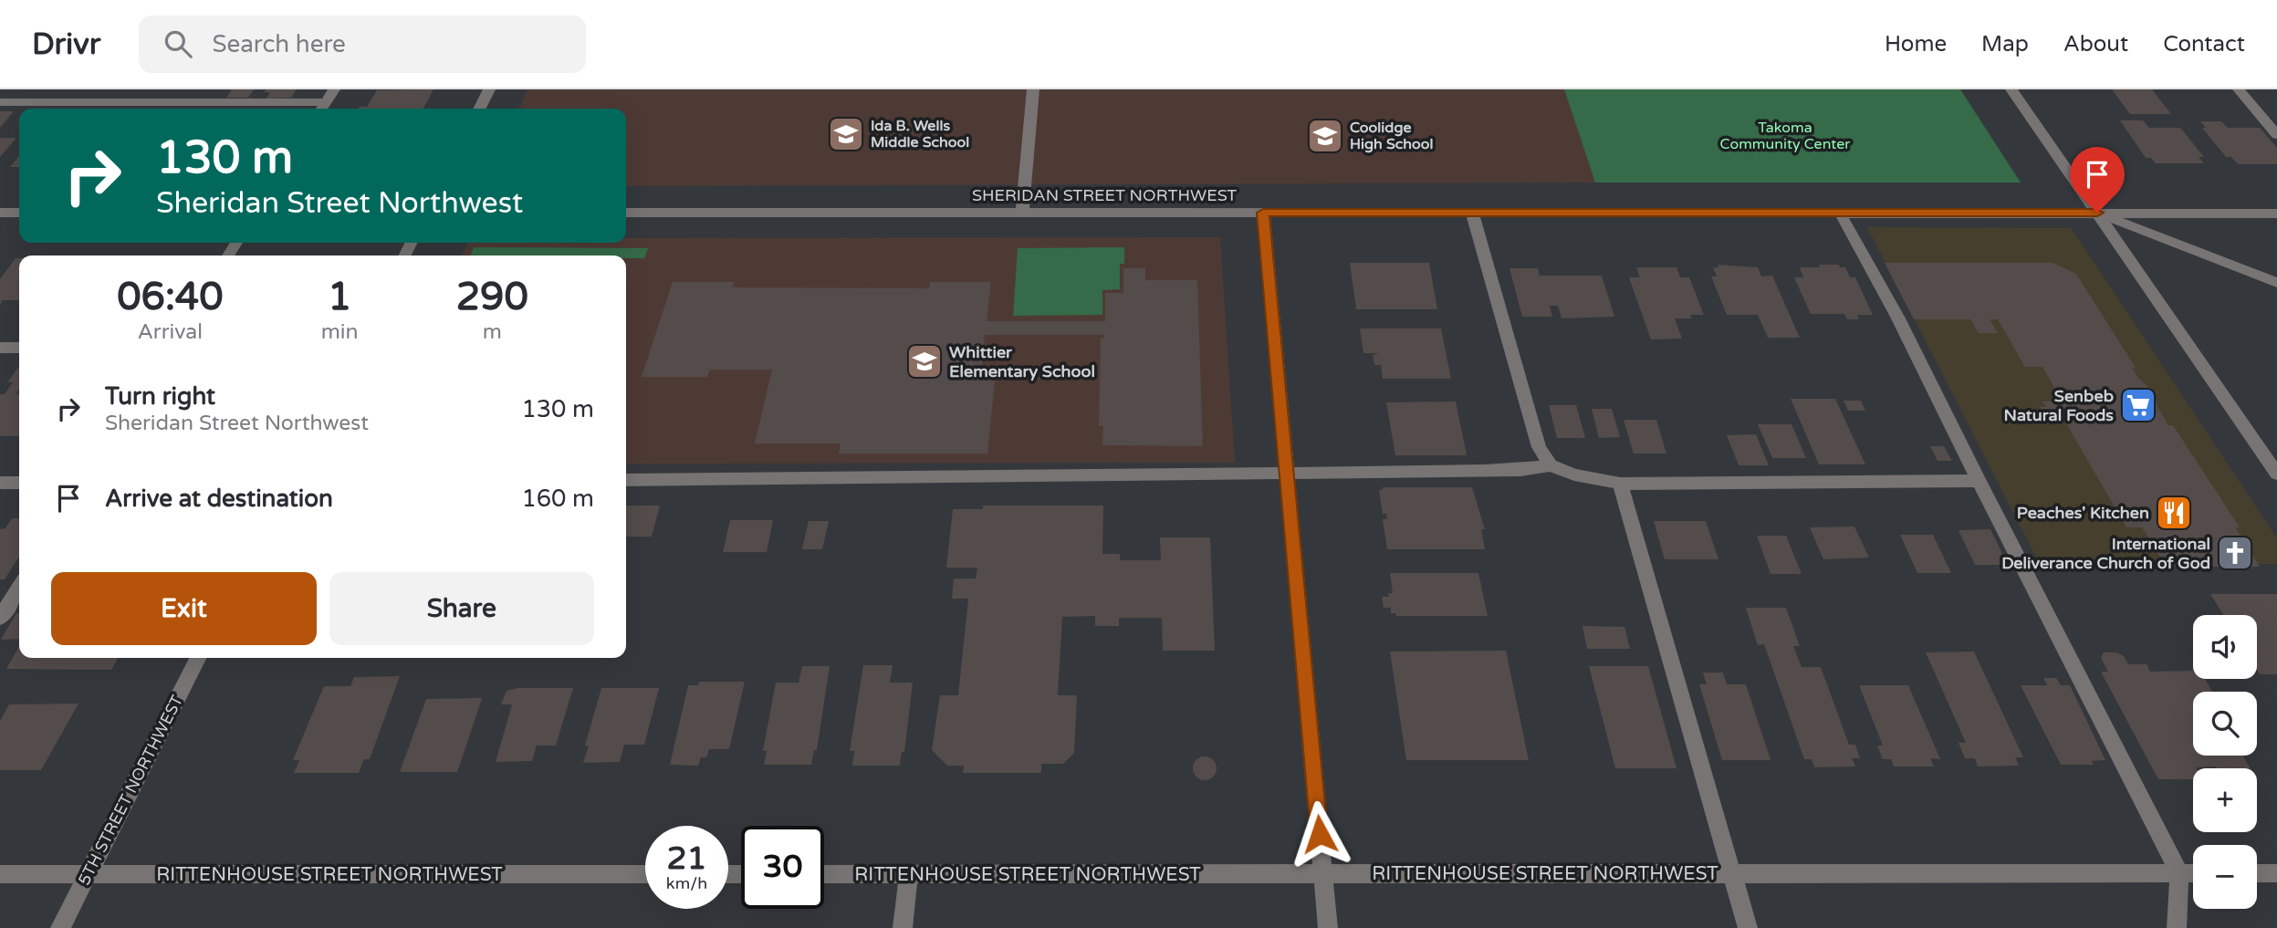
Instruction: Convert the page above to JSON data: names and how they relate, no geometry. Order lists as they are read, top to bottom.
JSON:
{
  "streets": {
    "street": ["SHERIDAN STREET NORTHWEST", "5TH STREET NORTHWEST", "RITTENHOUSE STREET NORTHWEST"]
  },
  "crossings": [
    ["5TH STREET NORTHWEST", "RITTENHOUSE STREET NORTHWEST"]
  ],
  "parks": ["Takoma Community Center"],
  "places": {
    "school or university": ["Ida B. Wells Middle School", "Coolidge High School", "Whittier Elementary School"],
    "supermarket": ["Senbeb Natural Foods"],
    "restaurant": ["Peaches' Kitchen"],
    "church": ["International Deliverance Church of God"]
  },
  "page": {
    "header": "Drivr",
    "search": "Search here",
    "nav": [
      "Home",
      "Map",
      "About",
      "Contact"
    ],
    "turn": ["130 m", "Sheridan Street Northwest"],
    "eta": [
      "06:40",
      "Arrival",
      "1",
      "min",
      "290",
      "m"
    ],
    "list": [
      {
        "name": "Turn right",
        "note": "Sheridan Street Northwest",
        "value": "130 m"
      },
      {
        "name": "Arrive at destination",
        "value": "160 m"
      }
    ],
    "buttons": ["Exit", "Share"],
    "map_buttons": ["+", "−"],
    "speed": "21 km/h",
    "limit": "30"
  }
}
